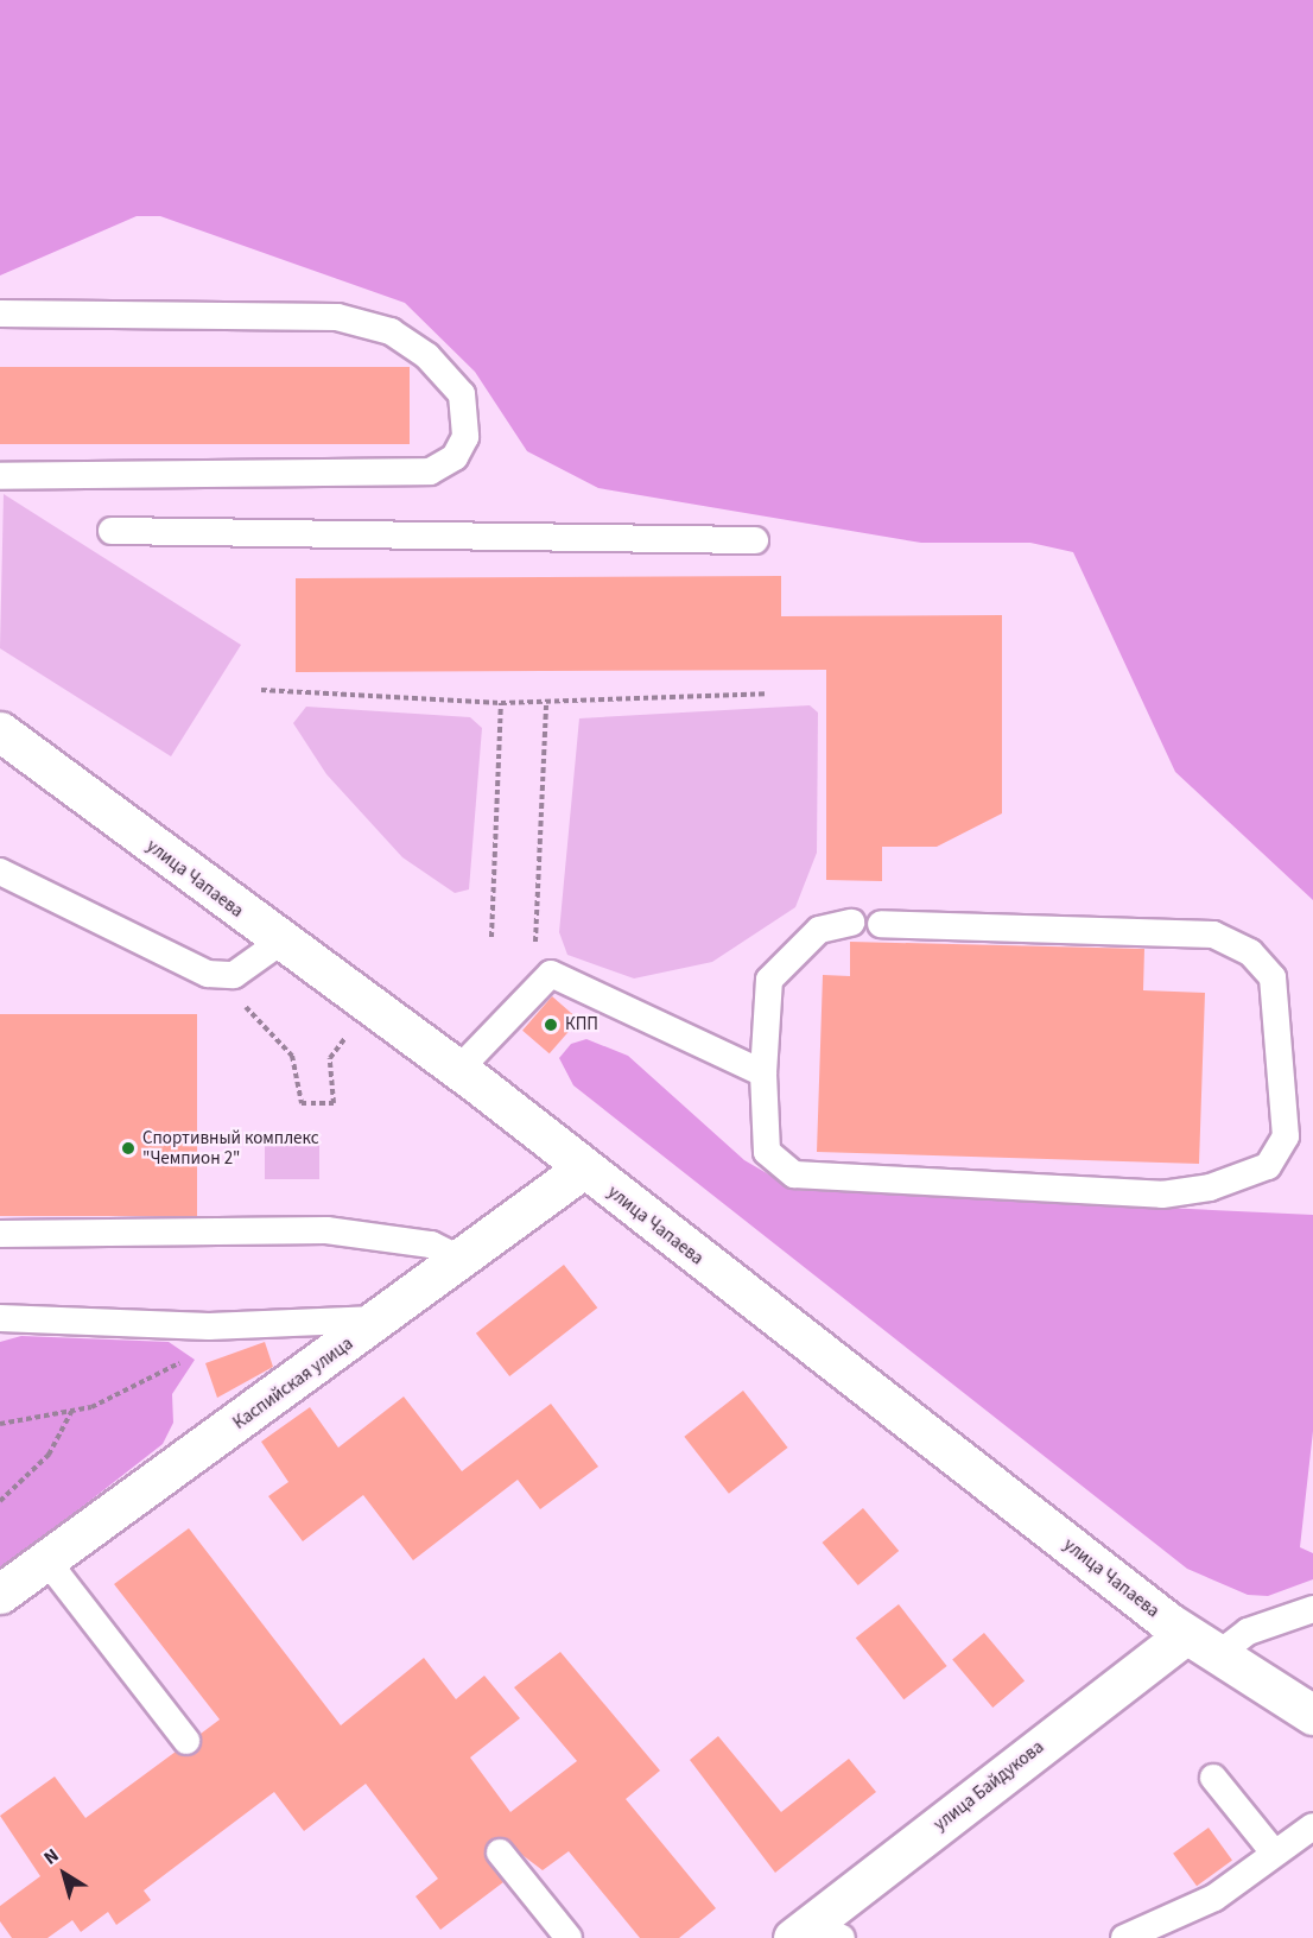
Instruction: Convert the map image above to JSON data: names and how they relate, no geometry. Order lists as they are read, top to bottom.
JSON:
{
  "streets": {
    "main road": ["улица Чапаева", "Каспийская улица", "улица Байдукова"]
  },
  "crossings": [
    ["улица Чапаева", "Каспийская улица"],
    ["улица Чапаева", "улица Байдукова"]
  ],
  "places": ["КПП", "Спортивный комплекс \"Чемпион 2\""],
  "north": "top left"
}
